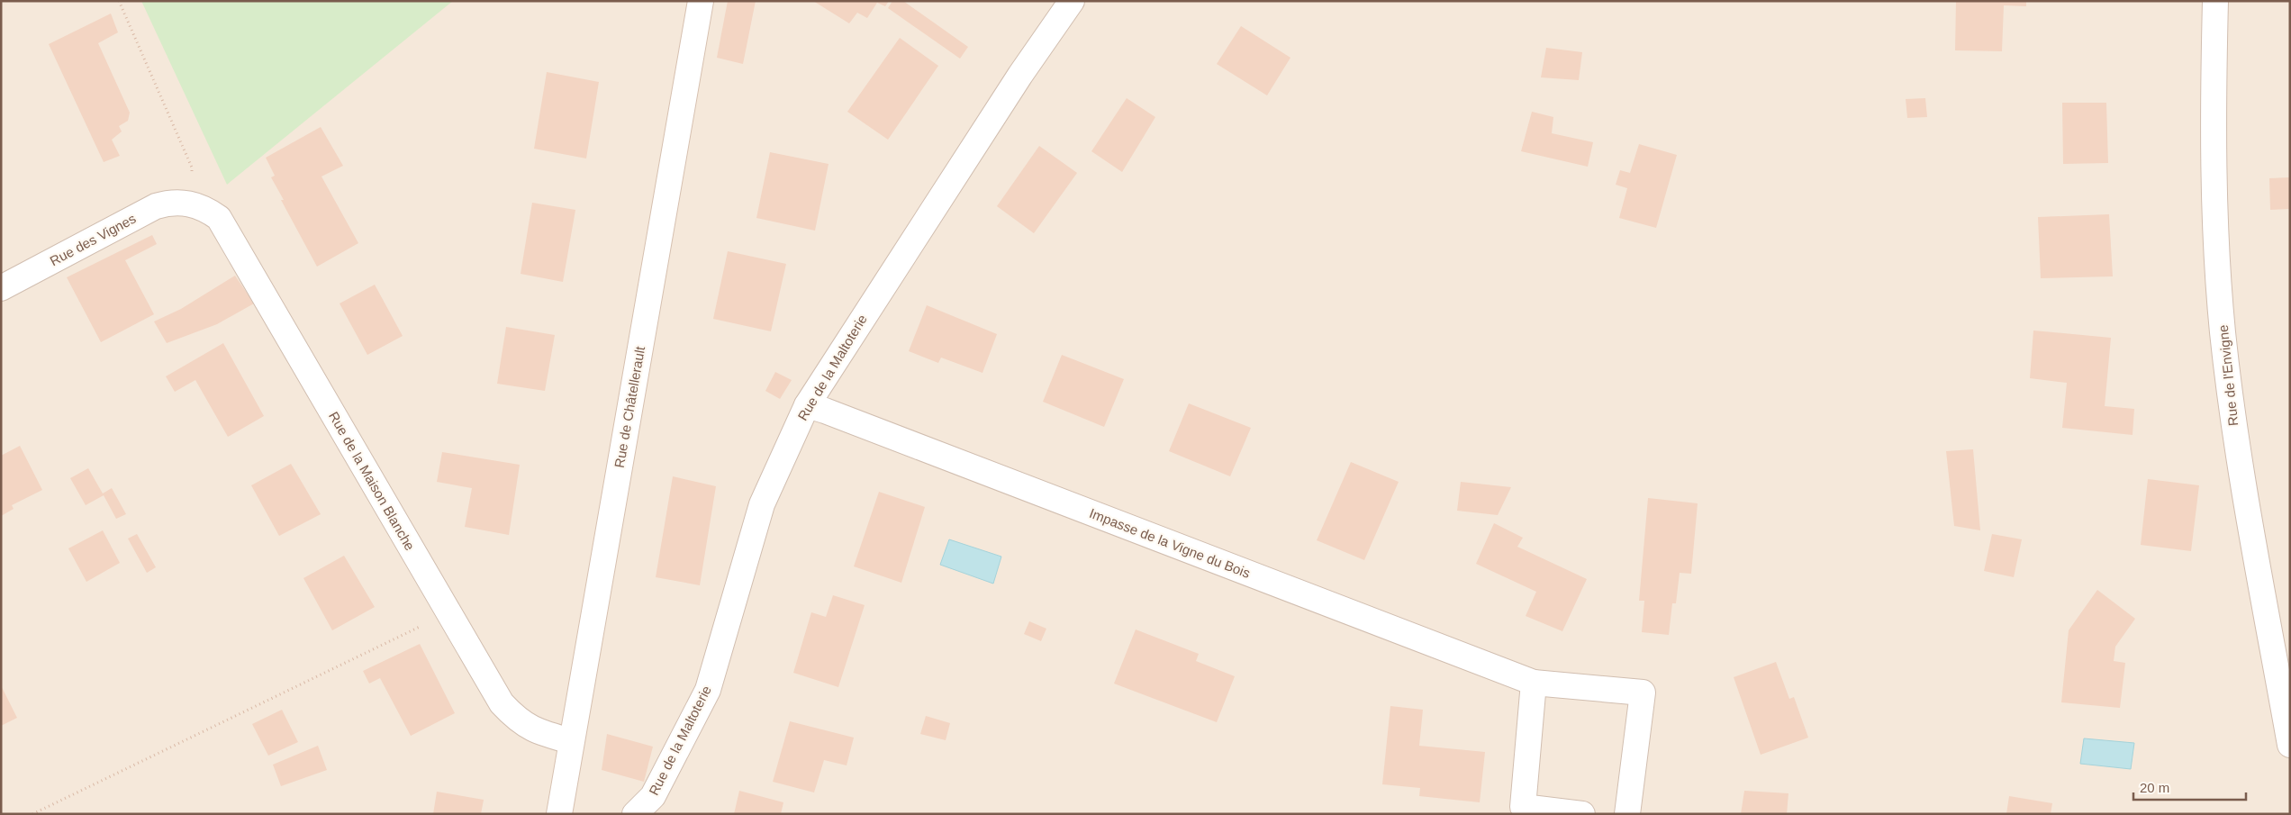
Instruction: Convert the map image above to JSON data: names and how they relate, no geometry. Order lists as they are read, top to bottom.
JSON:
{
  "streets": {
    "street": [
      "Rue des Vignes",
      "Rue de la Maltoterie",
      "Rue de l'Envigne",
      "Rue de Châtellerault",
      "Rue de la Maison Blanche",
      "Impasse de la Vigne du Bois"
    ]
  },
  "crossings": [
    ["Rue des Vignes", "Rue de la Maison Blanche"],
    ["Rue de la Maltoterie", "Impasse de la Vigne du Bois"],
    ["Rue de Châtellerault", "Rue de la Maison Blanche"]
  ],
  "scale_bar": "20 m"
}
